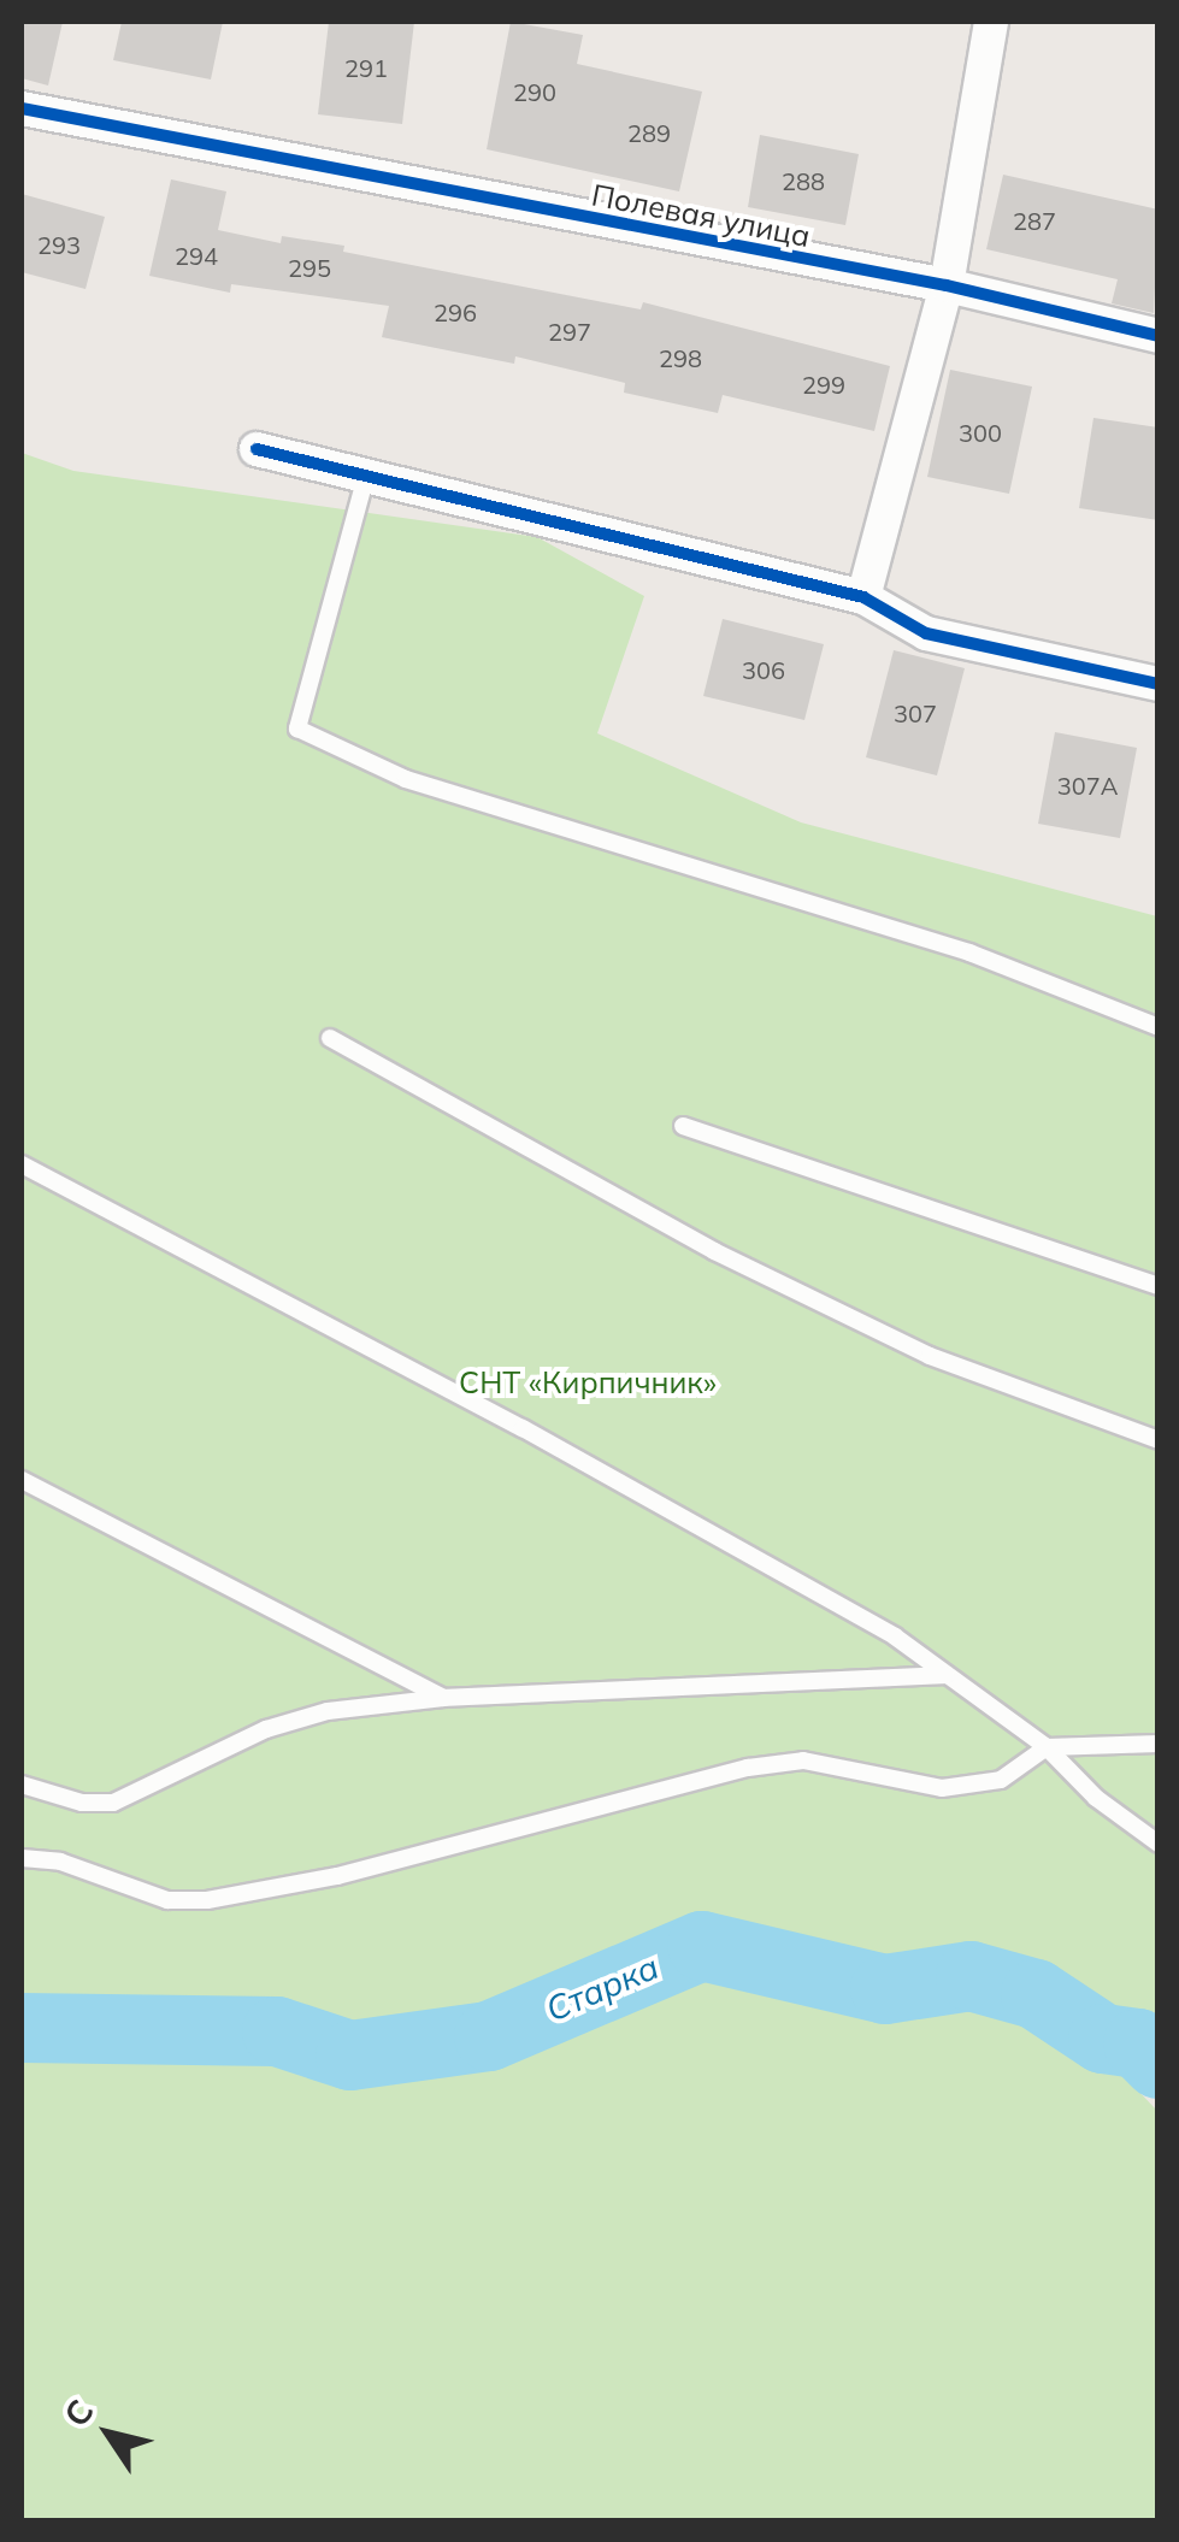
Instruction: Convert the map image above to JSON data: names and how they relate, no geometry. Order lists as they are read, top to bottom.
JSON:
{
  "streets": {
    "street": ["Полевая улица"]
  },
  "water": ["Старка"],
  "parks": ["СНТ «Кирпичник»"],
  "house_numbers": [
    "291",
    "290",
    "289",
    "288",
    "287",
    "293",
    "294",
    "295",
    "296",
    "297",
    "298",
    "299",
    "300",
    "306",
    "307",
    "307А"
  ],
  "north": "top left"
}
